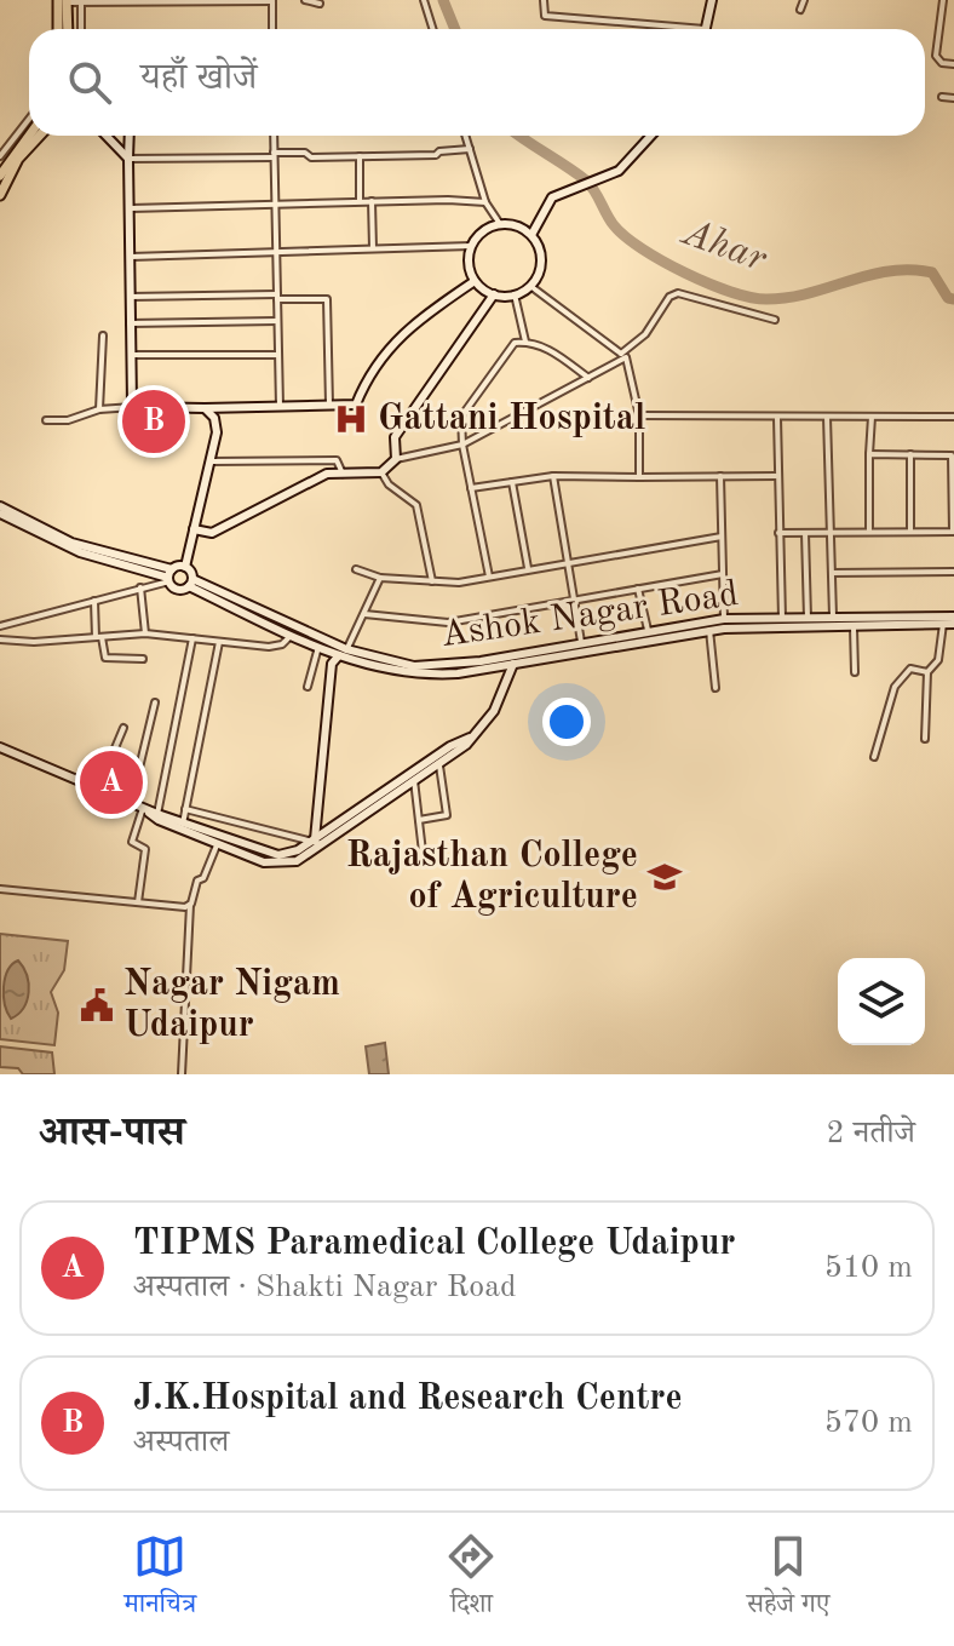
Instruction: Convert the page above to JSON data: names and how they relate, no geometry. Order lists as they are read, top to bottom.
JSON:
{
  "streets": {
    "street": ["Ashok Nagar Road"]
  },
  "water": ["Ahar"],
  "places": {
    "hospital": ["Gattani Hospital"],
    "school or university": ["Rajasthan College of Agriculture"],
    "public building": ["Nagar Nigam Udaipur"]
  },
  "page": {
    "search": "यहाँ खोजें",
    "pins": ["B", "A"],
    "heading": ["आस-पास", "2 नतीजे"],
    "list": [
      {
        "mark": "A",
        "name": "TIPMS Paramedical College Udaipur",
        "note": "अस्पताल · Shakti Nagar Road",
        "value": "510 m"
      },
      {
        "mark": "B",
        "name": "J.K.Hospital and Research Centre",
        "note": "अस्पताल",
        "value": "570 m"
      }
    ],
    "nav": ["मानचित्र", "दिशा", "सहेजे गए"]
  }
}
